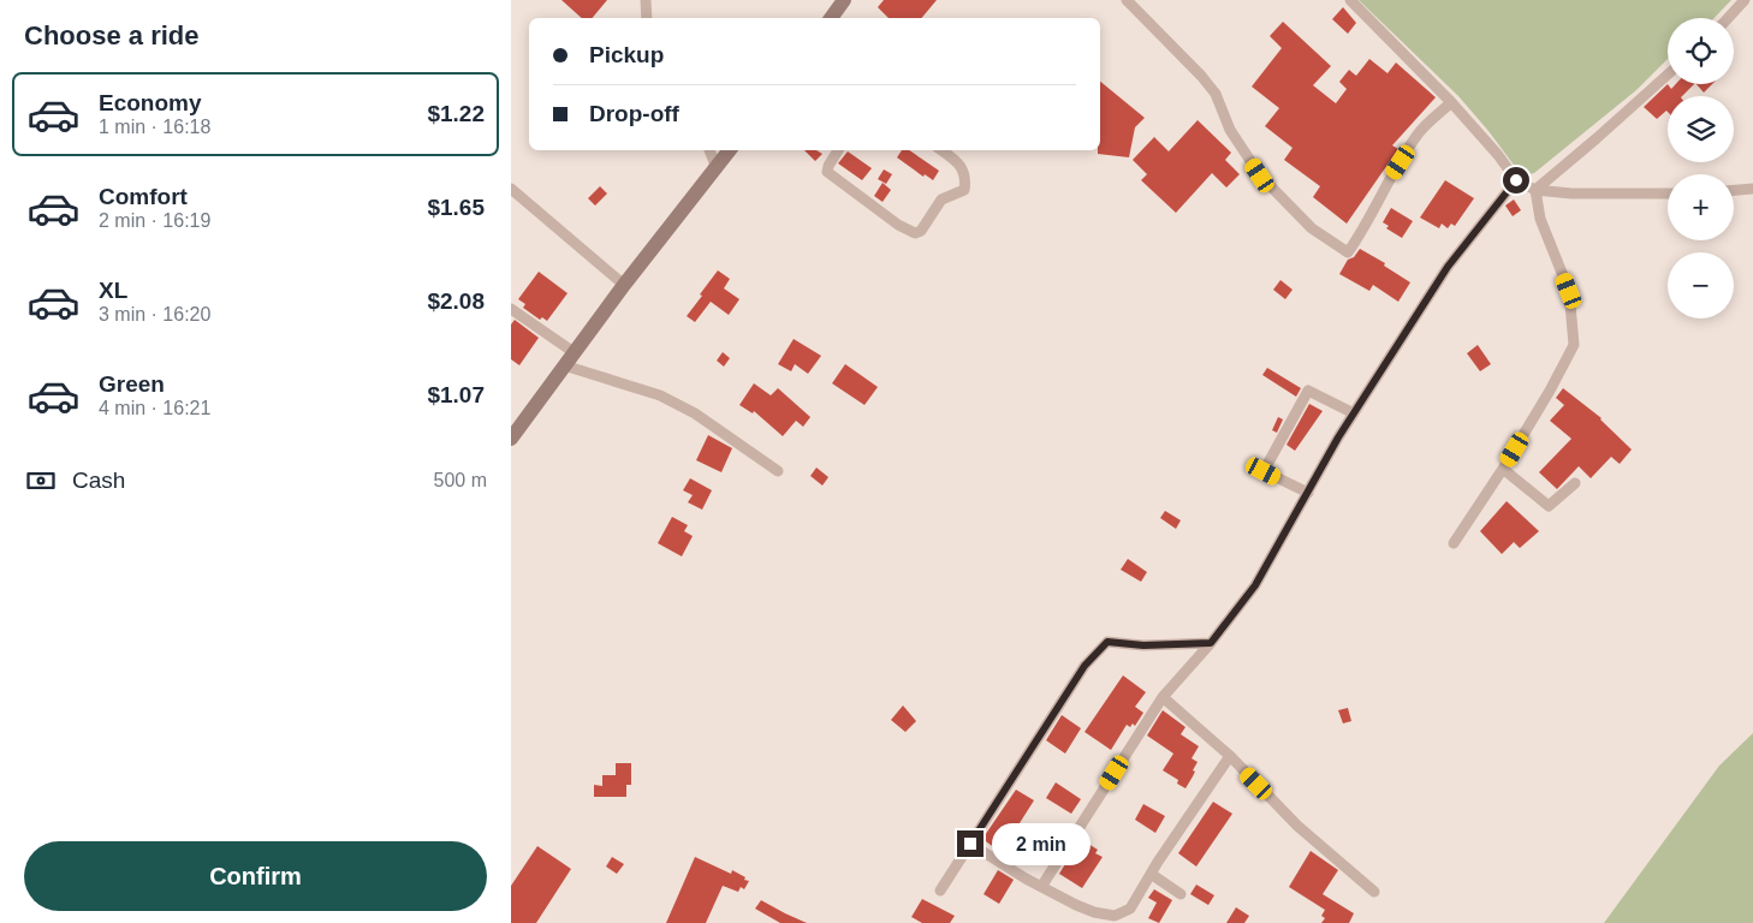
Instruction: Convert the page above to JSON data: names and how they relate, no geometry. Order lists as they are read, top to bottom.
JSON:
{
  "page": {
    "heading": "Choose a ride",
    "map_buttons": ["+", "−"],
    "banner": ["Pickup", "Drop-off"],
    "list": [
      {
        "name": "Economy",
        "note": "1 min · 16:18",
        "value": "$1.22"
      },
      {
        "name": "Comfort",
        "note": "2 min · 16:19",
        "value": "$1.65"
      },
      {
        "name": "XL",
        "note": "3 min · 16:20",
        "value": "$2.08"
      },
      {
        "name": "Green",
        "note": "4 min · 16:21",
        "value": "$1.07"
      }
    ],
    "pay": ["Cash", "500 m"],
    "bubble": "2 min",
    "buttons": "Confirm"
  }
}
